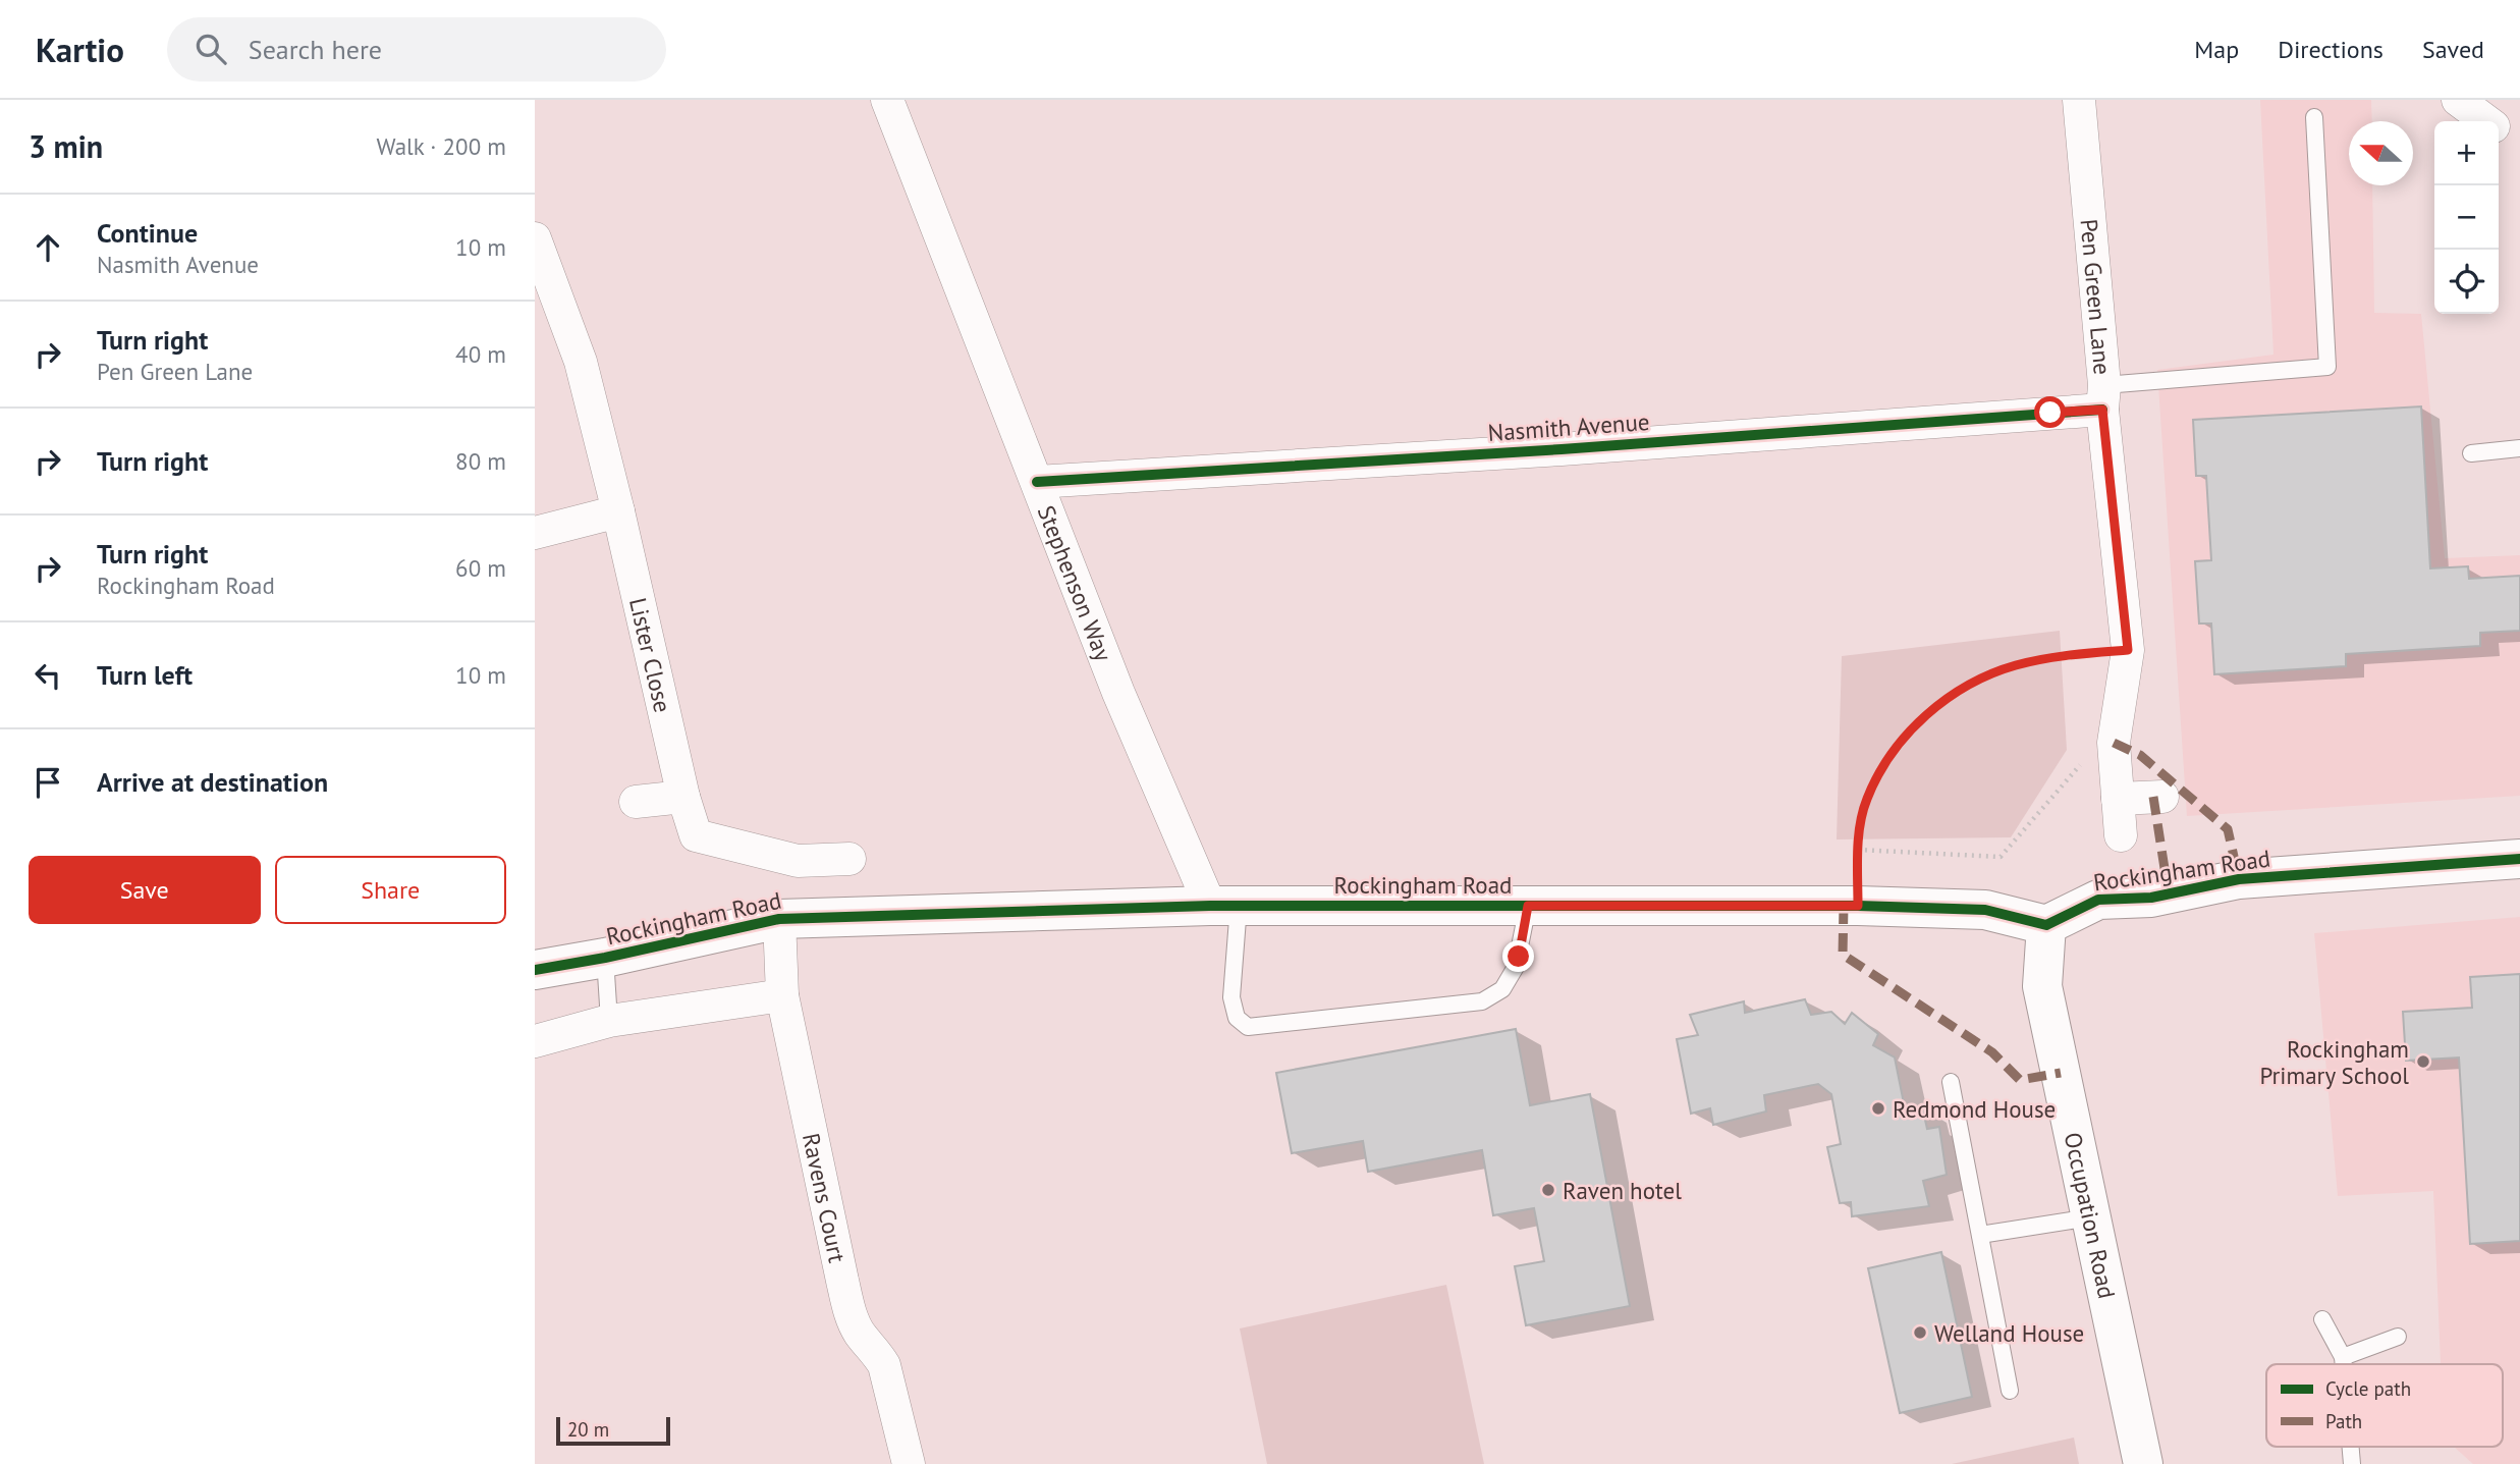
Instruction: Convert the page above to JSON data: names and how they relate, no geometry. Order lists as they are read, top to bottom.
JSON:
{
  "streets": {
    "street": [
      "Pen Green Lane",
      "Nasmith Avenue",
      "Stephenson Way",
      "Lister Close",
      "Rockingham Road",
      "Ravens Court",
      "Occupation Road"
    ]
  },
  "crossings": [
    ["Pen Green Lane", "Nasmith Avenue"],
    ["Nasmith Avenue", "Stephenson Way"],
    ["Stephenson Way", "Rockingham Road"],
    ["Rockingham Road", "Ravens Court"],
    ["Rockingham Road", "Occupation Road"]
  ],
  "places": [
    "Rockingham Primary School",
    "Redmond House",
    "Raven hotel",
    "Welland House"
  ],
  "legend": ["Cycle path", "Path"],
  "scale_bar": "20 m",
  "north": "left",
  "page": {
    "header": "Kartio",
    "search": "Search here",
    "nav": ["Map", "Directions", "Saved"],
    "heading": ["3 min", "Walk · 200 m"],
    "map_buttons": ["+", "−"],
    "list": [
      ["Continue", "Nasmith Avenue", "10 m"],
      ["Turn right", "Pen Green Lane", "40 m"],
      ["Turn right", "80 m"],
      ["Turn right", "Rockingham Road", "60 m"],
      ["Turn left", "10 m"],
      "Arrive at destination"
    ],
    "buttons": ["Save", "Share"],
    "scale": "20 m"
  }
}
